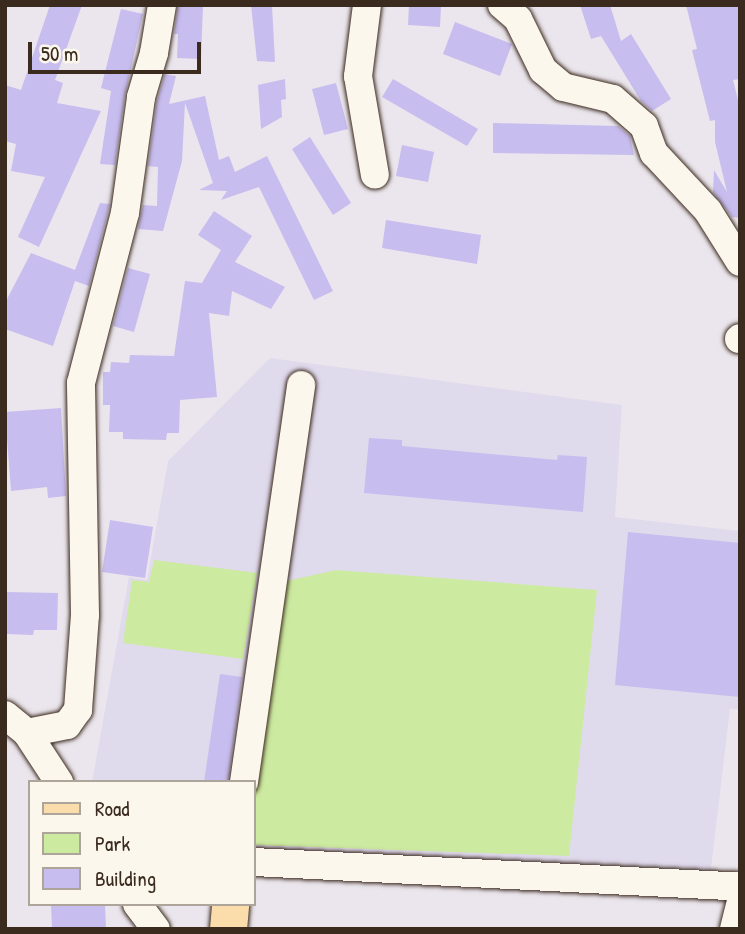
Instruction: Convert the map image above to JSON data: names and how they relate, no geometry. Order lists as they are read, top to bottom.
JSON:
{
  "legend": ["Road", "Park", "Building"],
  "scale_bar": "50 m"
}
